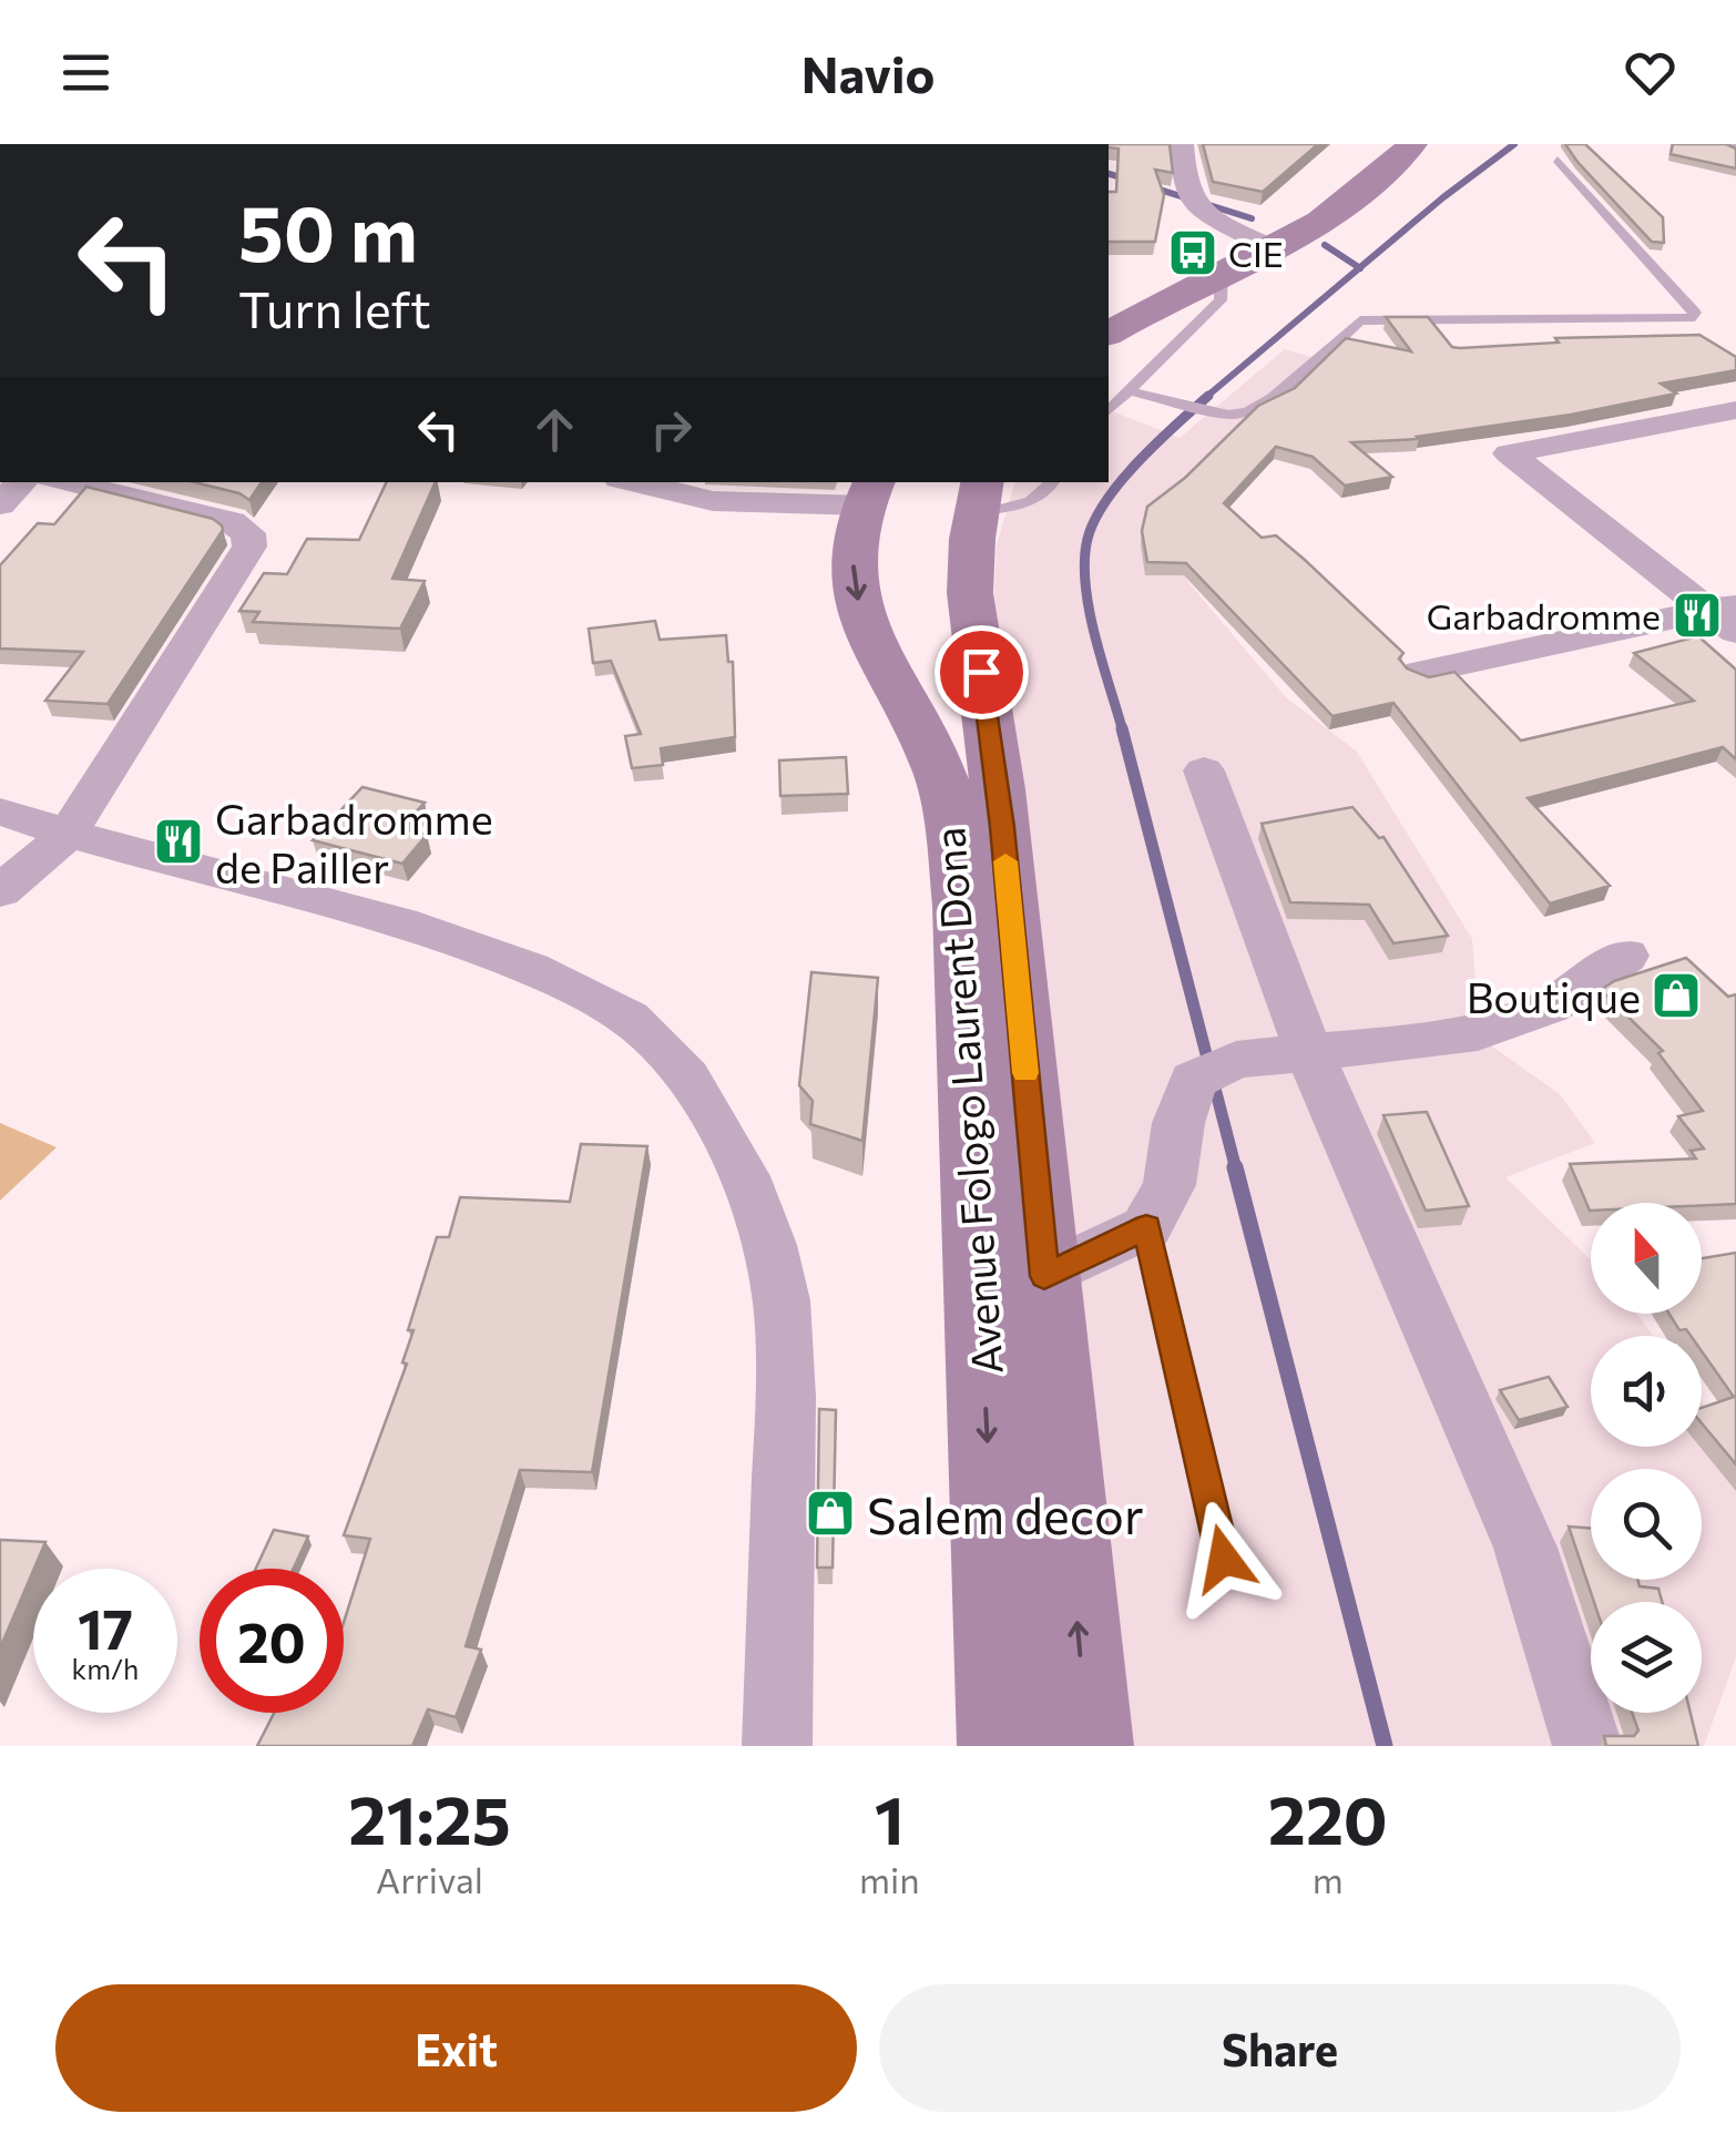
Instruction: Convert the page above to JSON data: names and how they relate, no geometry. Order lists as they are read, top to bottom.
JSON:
{
  "streets": {
    "main road": ["Avenue Fologo Laurent Dona"]
  },
  "places": {
    "bus stop": ["CIE"],
    "restaurant": ["Garbadromme", "Garbadromme de Pailler"],
    "shop": ["Boutique", "Salem decor"]
  },
  "north": "top",
  "page": {
    "header": "Navio",
    "turn": ["50 m", "Turn left"],
    "speed": "17 km/h",
    "limit": "20",
    "eta": [
      "21:25",
      "Arrival",
      "1",
      "min",
      "220",
      "m"
    ],
    "buttons": ["Exit", "Share"]
  }
}
